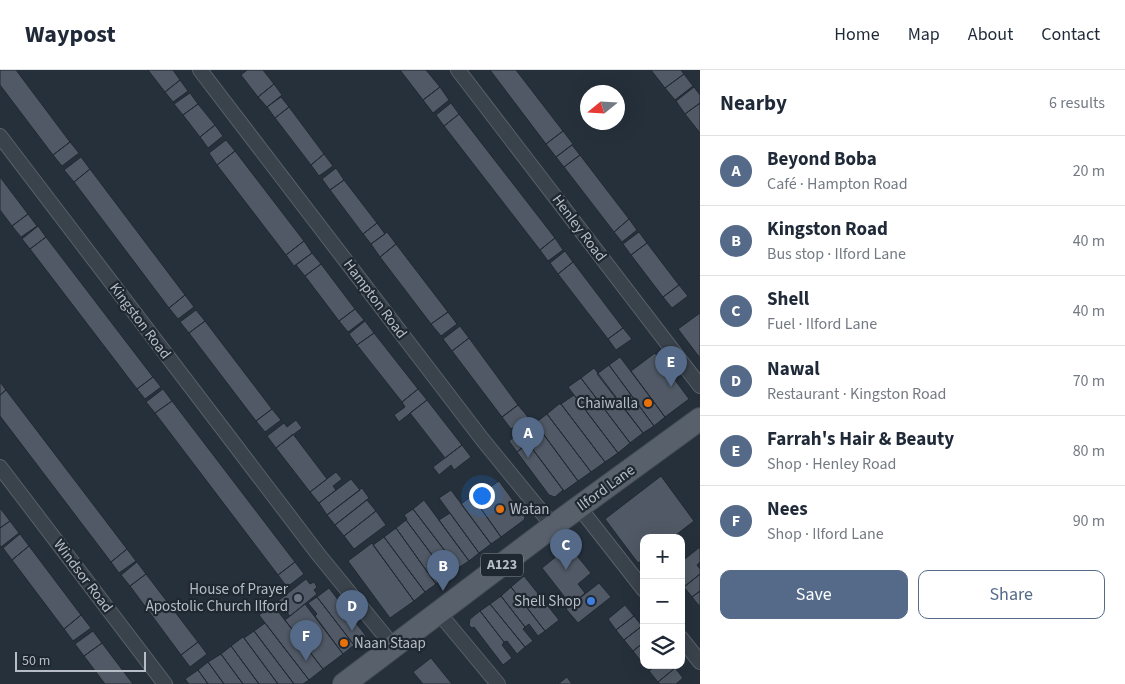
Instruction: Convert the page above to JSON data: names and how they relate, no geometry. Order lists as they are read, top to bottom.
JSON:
{
  "streets": {
    "main road": ["Ilford Lane", "A123"],
    "street": [
      "Henley Road",
      "Hampton Road",
      "Kingston Road",
      "Windsor Road"
    ]
  },
  "crossings": [
    ["Hampton Road", "Ilford Lane"],
    ["Kingston Road", "Ilford Lane"]
  ],
  "places": [
    "Chaiwalla",
    "Watan",
    "House of Prayer Apostolic Church Ilford",
    "Shell Shop",
    "Naan Staap"
  ],
  "scale_bar": "50 m",
  "north": "left",
  "page": {
    "header": "Waypost",
    "nav": [
      "Home",
      "Map",
      "About",
      "Contact"
    ],
    "heading": ["Nearby", "6 results"],
    "list": [
      {
        "mark": "A",
        "name": "Beyond Boba",
        "note": "Café · Hampton Road",
        "value": "20 m"
      },
      {
        "mark": "B",
        "name": "Kingston Road",
        "note": "Bus stop · Ilford Lane",
        "value": "40 m"
      },
      {
        "mark": "C",
        "name": "Shell",
        "note": "Fuel · Ilford Lane",
        "value": "40 m"
      },
      {
        "mark": "D",
        "name": "Nawal",
        "note": "Restaurant · Kingston Road",
        "value": "70 m"
      },
      {
        "mark": "E",
        "name": "Farrah's Hair & Beauty",
        "note": "Shop · Henley Road",
        "value": "80 m"
      },
      {
        "mark": "F",
        "name": "Nees",
        "note": "Shop · Ilford Lane",
        "value": "90 m"
      }
    ],
    "pins": [
      "E",
      "A",
      "C",
      "B",
      "D",
      "F"
    ],
    "map_buttons": ["+", "−"],
    "buttons": ["Save", "Share"],
    "scale": "50 m"
  }
}
